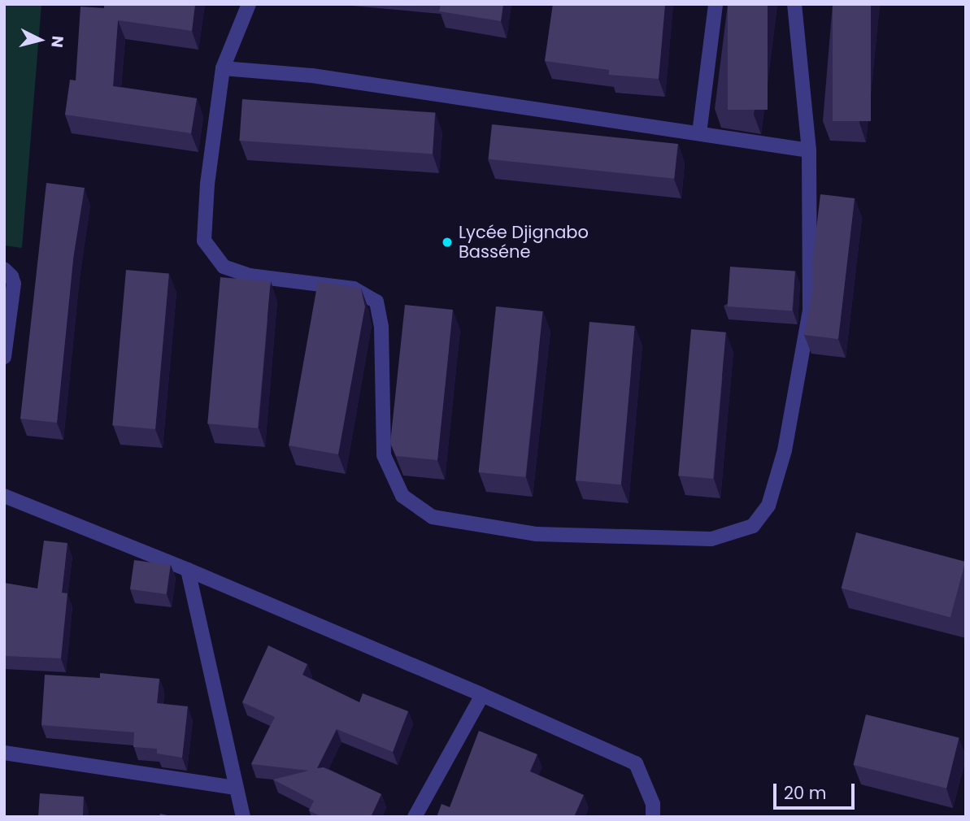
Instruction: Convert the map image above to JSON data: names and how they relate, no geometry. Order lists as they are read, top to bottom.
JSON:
{
  "places": ["Lycée Djignabo Basséne"],
  "scale_bar": "20 m",
  "north": "right"
}
